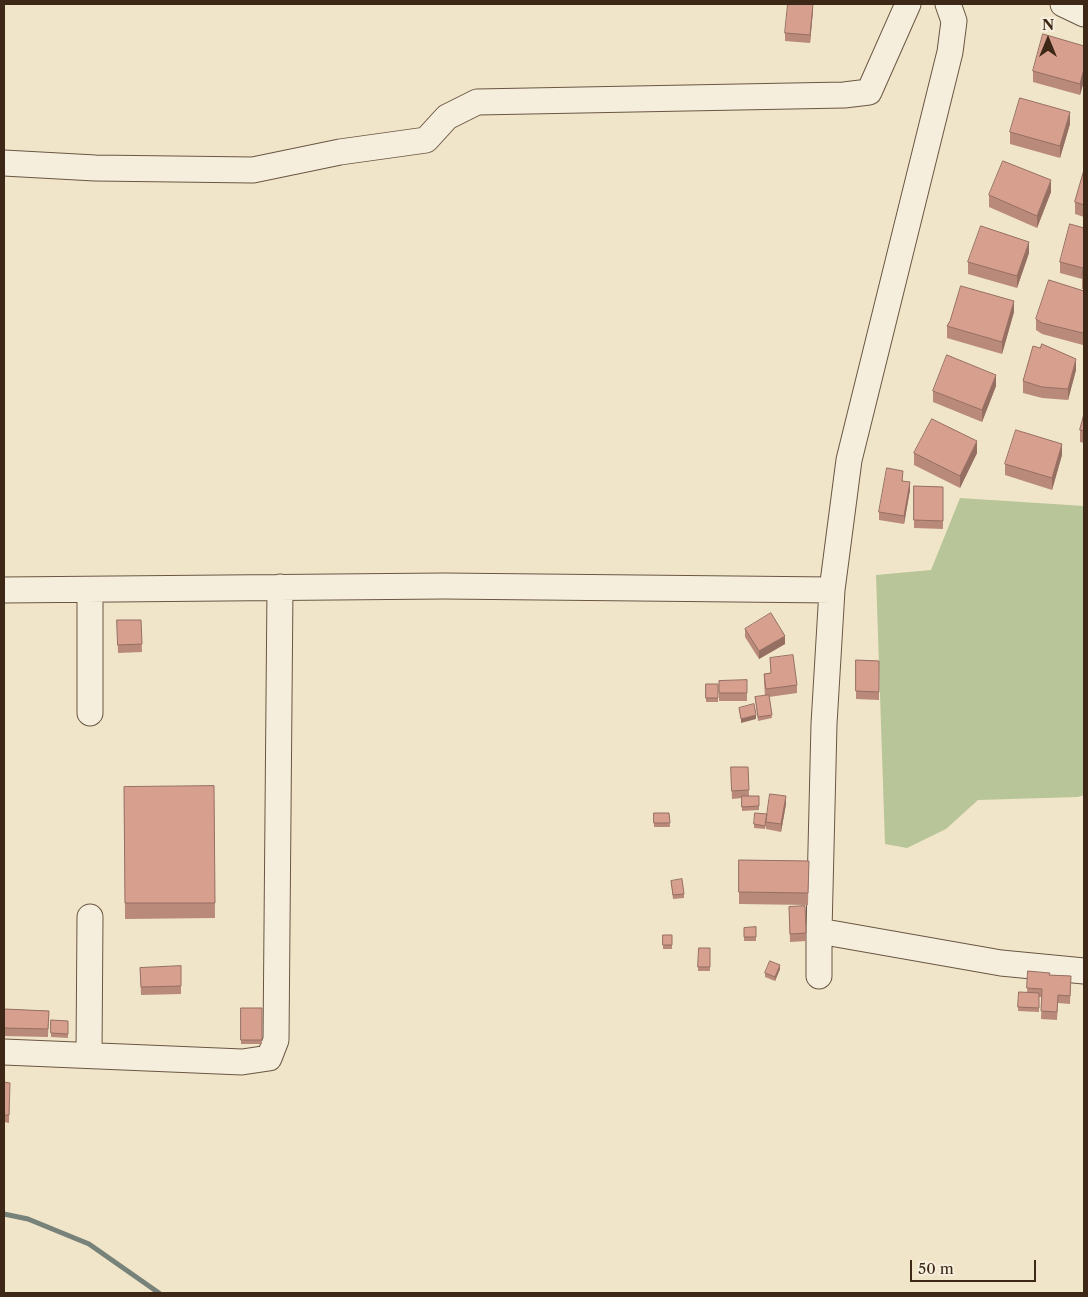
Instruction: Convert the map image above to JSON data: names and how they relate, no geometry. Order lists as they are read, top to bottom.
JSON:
{
  "scale_bar": "50 m",
  "north": "top"
}
